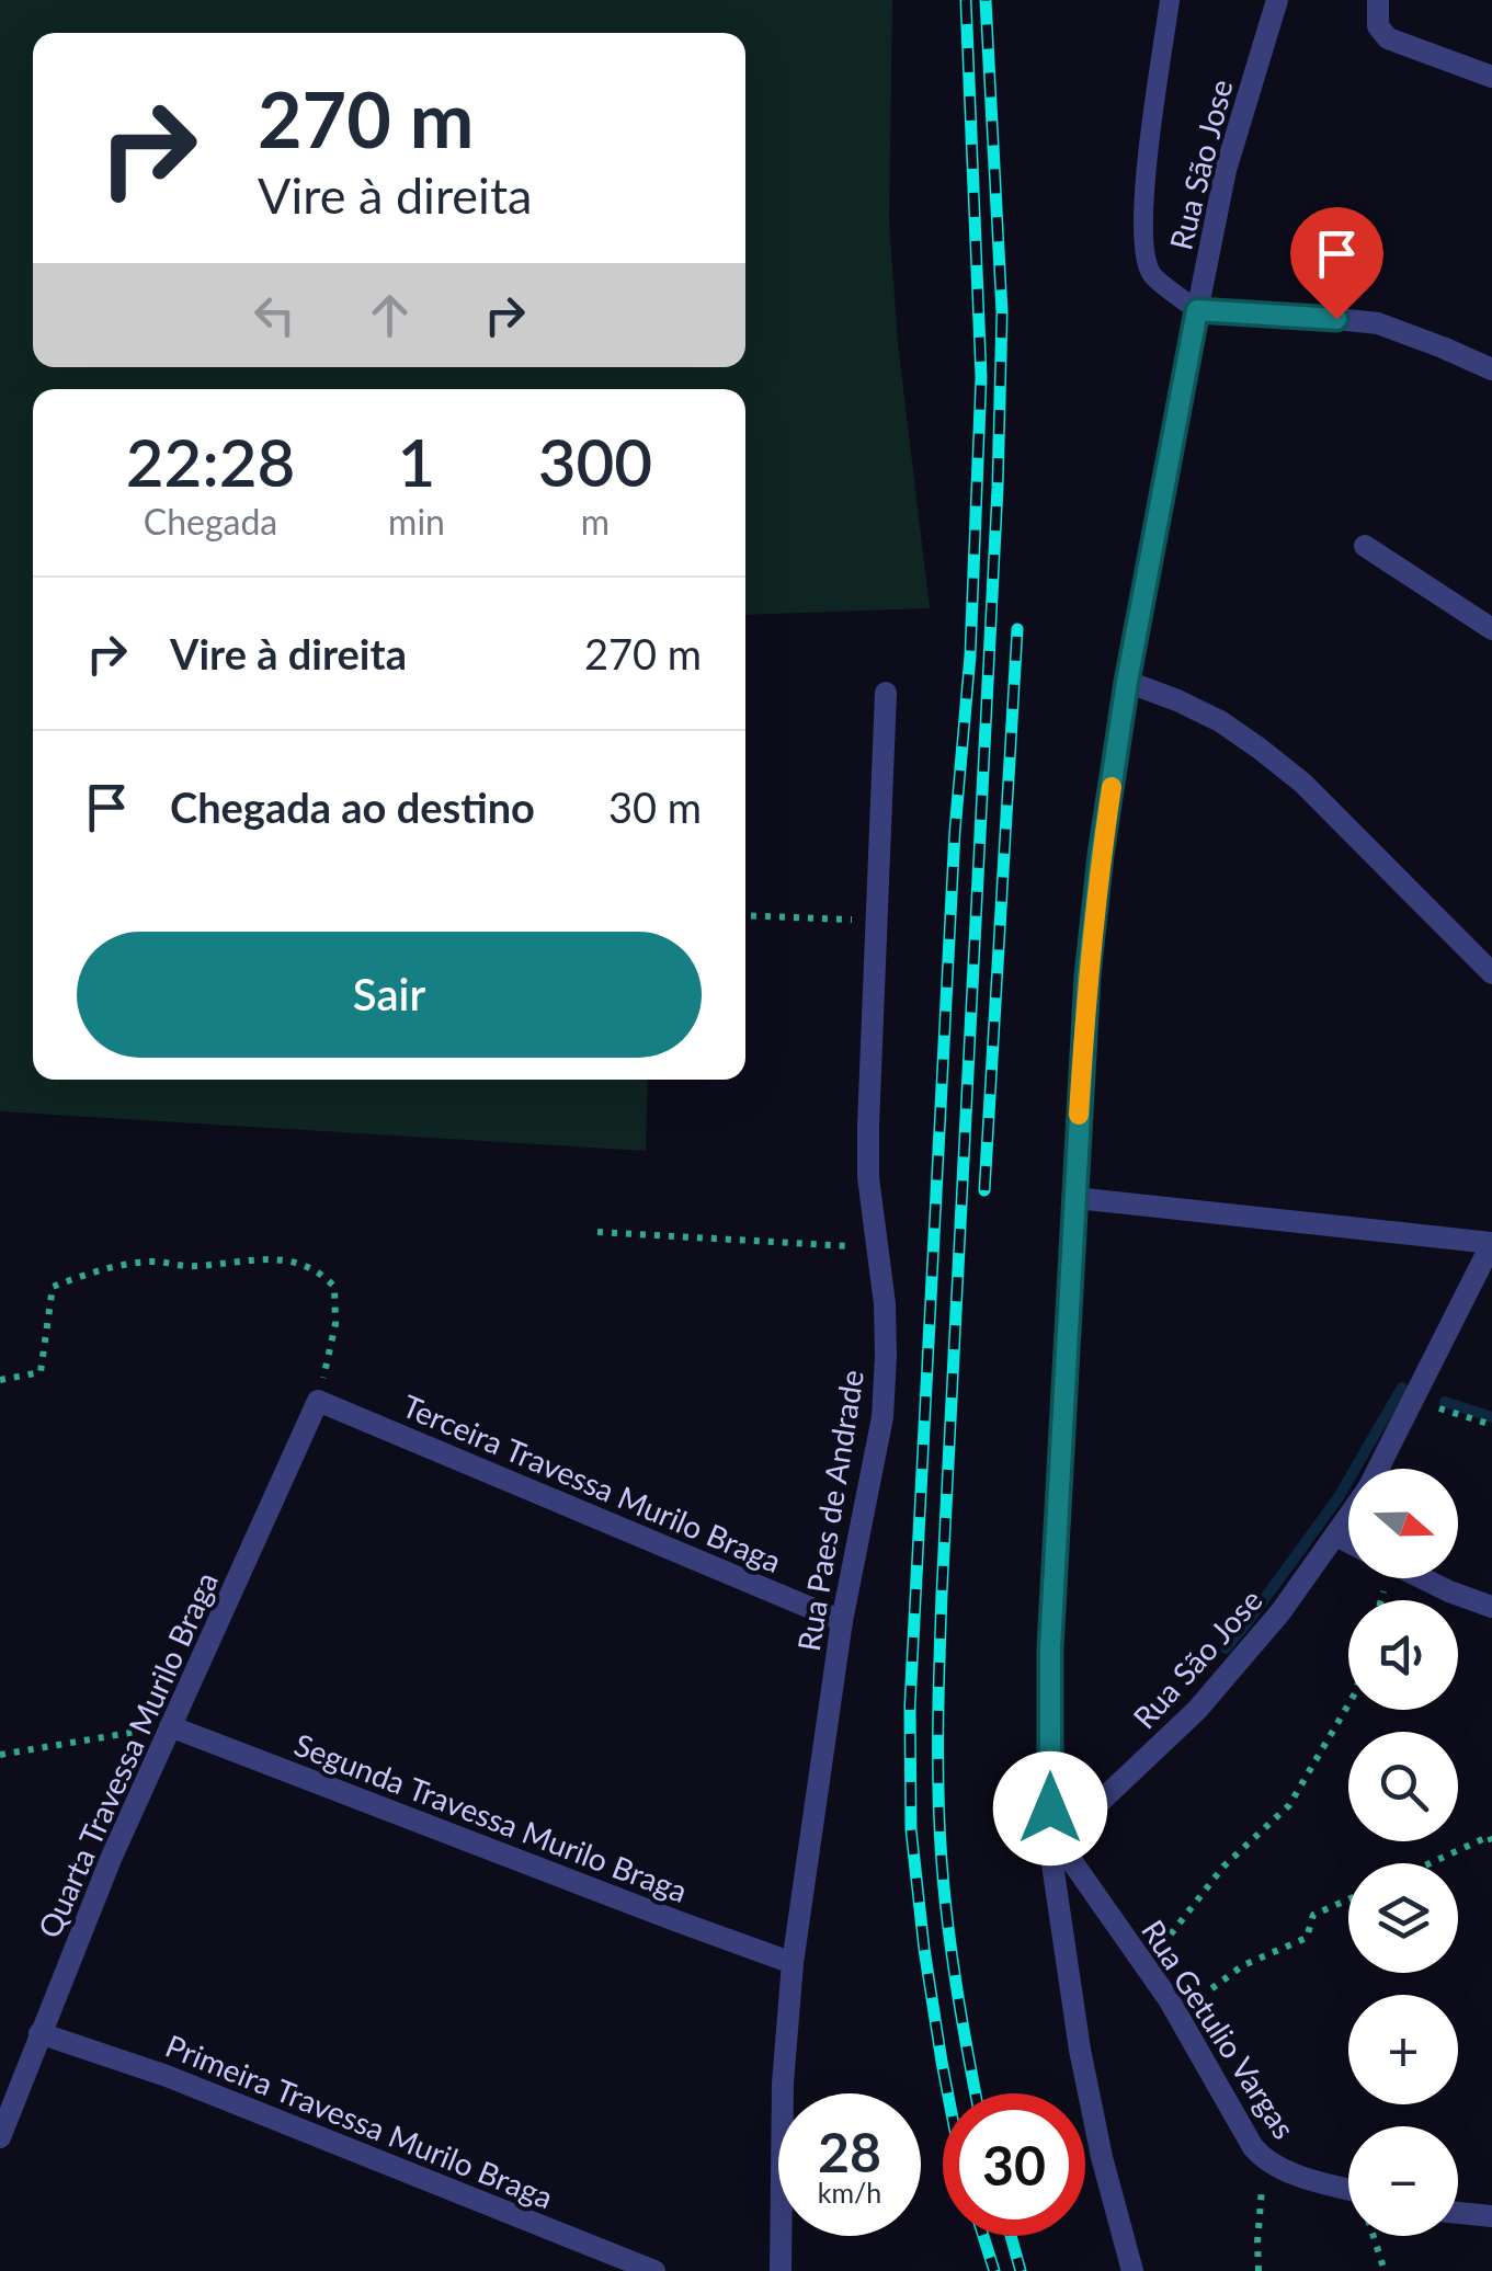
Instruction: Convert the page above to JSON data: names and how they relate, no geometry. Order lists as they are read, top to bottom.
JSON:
{
  "streets": {
    "street": [
      "Rua São Jose",
      "Terceira Travessa Murilo Braga",
      "Rua Paes de Andrade",
      "Quarta Travessa Murilo Braga",
      "Segunda Travessa Murilo Braga",
      "Rua Getulio Vargas",
      "Primeira Travessa Murilo Braga"
    ]
  },
  "crossings": [
    ["Rua São Jose", "Rua Getulio Vargas"],
    ["Terceira Travessa Murilo Braga", "Rua Paes de Andrade"],
    ["Terceira Travessa Murilo Braga", "Quarta Travessa Murilo Braga"],
    ["Rua Paes de Andrade", "Segunda Travessa Murilo Braga"],
    ["Quarta Travessa Murilo Braga", "Segunda Travessa Murilo Braga"],
    ["Quarta Travessa Murilo Braga", "Primeira Travessa Murilo Braga"]
  ],
  "north": "right",
  "page": {
    "turn": ["270 m", "Vire à direita"],
    "eta": [
      "22:28",
      "Chegada",
      "1",
      "min",
      "300",
      "m"
    ],
    "list": [
      {
        "name": "Vire à direita",
        "value": "270 m"
      },
      {
        "name": "Chegada ao destino",
        "value": "30 m"
      }
    ],
    "buttons": "Sair",
    "map_buttons": ["+", "−"],
    "speed": "28 km/h",
    "limit": "30"
  }
}
